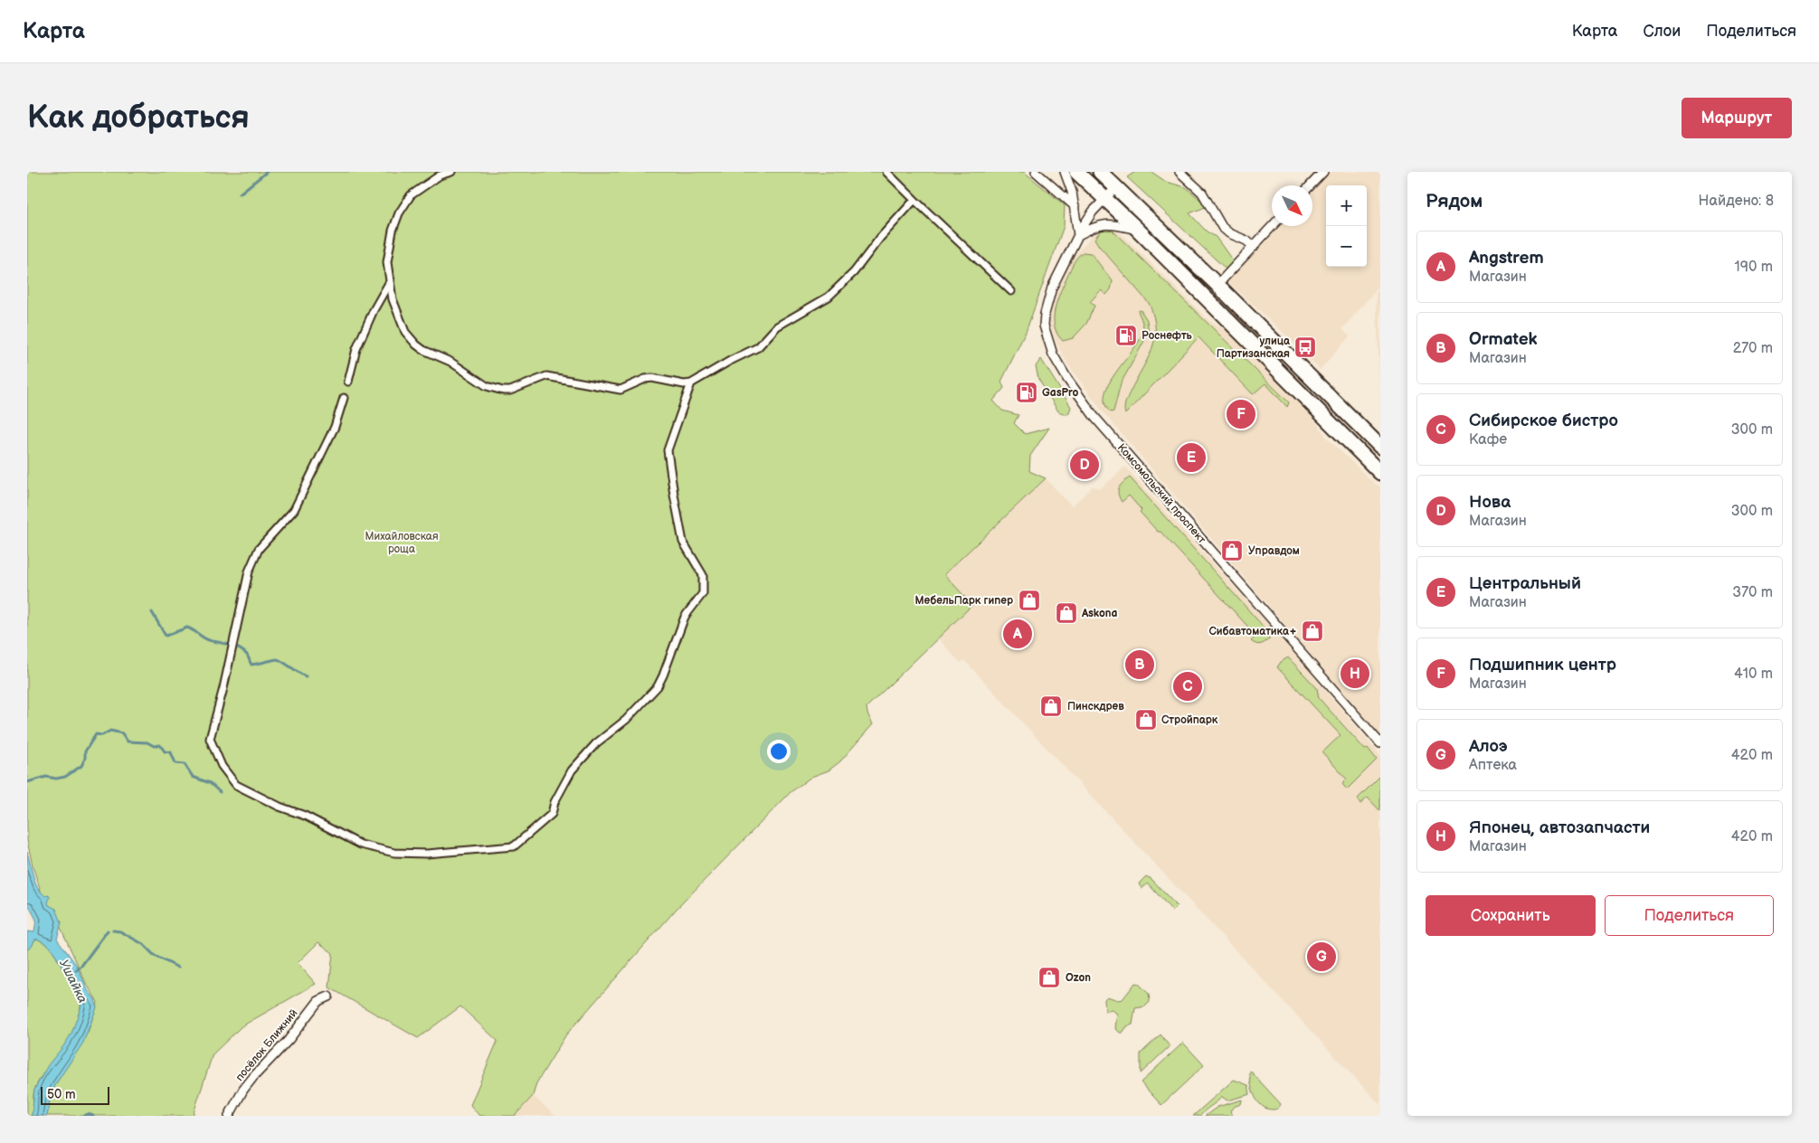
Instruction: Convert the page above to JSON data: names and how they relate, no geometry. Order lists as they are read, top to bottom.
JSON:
{
  "streets": {
    "street": ["Комсомольский проспект", "посёлок Ближний"]
  },
  "water": ["Ушайка"],
  "parks": ["Михайловская роща"],
  "places": {
    "fuel station": ["Роснефть", "GasPro"],
    "bus stop": ["улица Партизанская"],
    "shop": [
      "Управдом",
      "МебельПарк гипер",
      "Askona",
      "Сибавтоматика+",
      "Пинскдрев",
      "Стройпарк",
      "Ozon"
    ]
  },
  "scale_bar": "50 m",
  "north": "bottom right",
  "page": {
    "header": "Карта",
    "nav": ["Карта", "Слои", "Поделиться"],
    "buttons": [
      "Маршрут",
      ["Сохранить", "Поделиться"]
    ],
    "title": "Как добраться",
    "heading": ["Рядом", "Найдено: 8"],
    "map_buttons": ["+", "−"],
    "list": [
      {
        "mark": "A",
        "name": "Angstrem",
        "note": "Магазин",
        "value": "190 m"
      },
      {
        "mark": "B",
        "name": "Ormatek",
        "note": "Магазин",
        "value": "270 m"
      },
      {
        "mark": "C",
        "name": "Сибирское бистро",
        "note": "Кафе",
        "value": "300 m"
      },
      {
        "mark": "D",
        "name": "Нова",
        "note": "Магазин",
        "value": "300 m"
      },
      {
        "mark": "E",
        "name": "Центральный",
        "note": "Магазин",
        "value": "370 m"
      },
      {
        "mark": "F",
        "name": "Подшипник центр",
        "note": "Магазин",
        "value": "410 m"
      },
      {
        "mark": "G",
        "name": "Алоэ",
        "note": "Аптека",
        "value": "420 m"
      },
      {
        "mark": "H",
        "name": "Японец, автозапчасти",
        "note": "Магазин",
        "value": "420 m"
      }
    ],
    "pins": [
      "F",
      "E",
      "D",
      "A",
      "B",
      "H",
      "C",
      "G"
    ],
    "scale": "50 m"
  }
}
